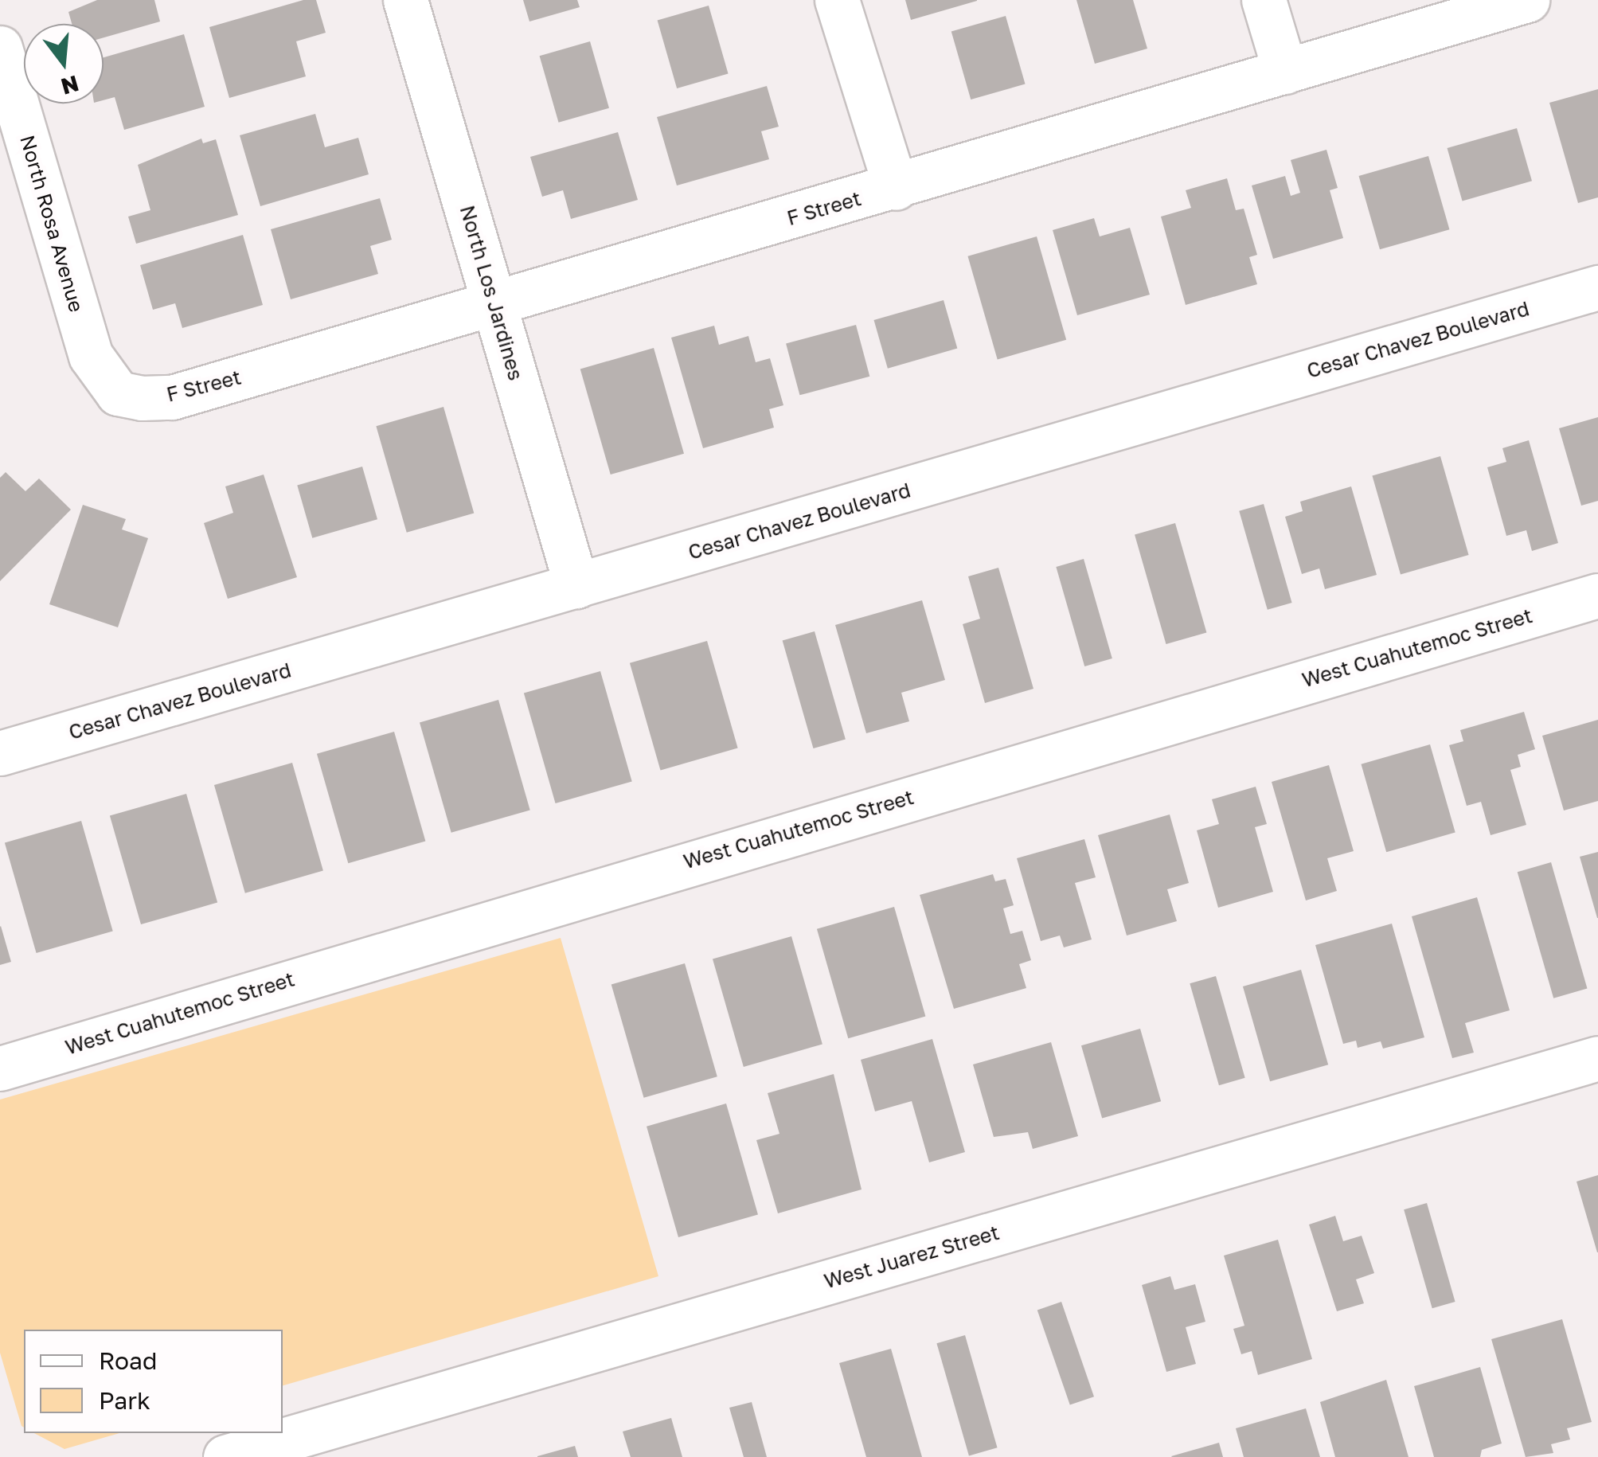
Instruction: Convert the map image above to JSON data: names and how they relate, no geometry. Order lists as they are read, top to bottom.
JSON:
{
  "streets": {
    "street": [
      "F Street",
      "North Rosa Avenue",
      "North Los Jardines",
      "Cesar Chavez Boulevard",
      "West Cuahutemoc Street",
      "West Juarez Street"
    ]
  },
  "crossings": [
    ["F Street", "North Rosa Avenue"],
    ["F Street", "North Los Jardines"],
    ["North Los Jardines", "Cesar Chavez Boulevard"]
  ],
  "legend": ["Road", "Park"],
  "north": "bottom"
}
